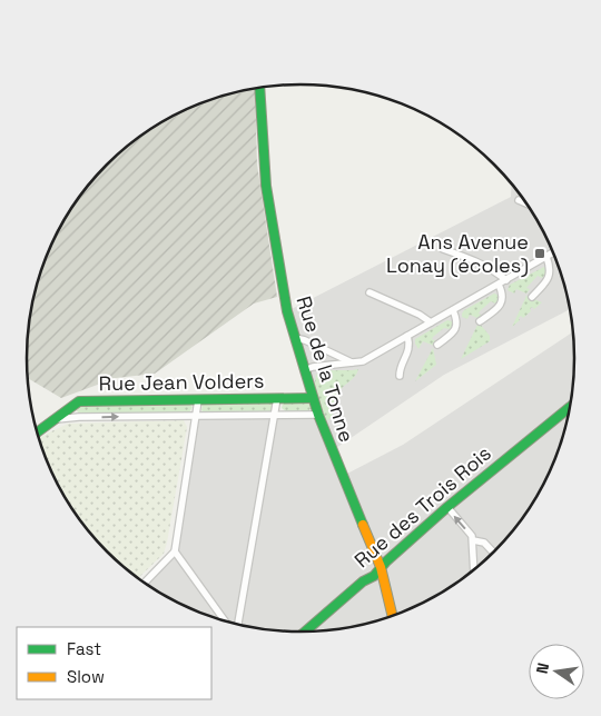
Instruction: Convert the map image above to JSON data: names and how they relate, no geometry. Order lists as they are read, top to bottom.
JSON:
{
  "streets": {
    "street": ["Rue de la Tonne", "Rue Jean Volders", "Rue des Trois Rois"]
  },
  "crossings": [
    ["Rue de la Tonne", "Rue Jean Volders"],
    ["Rue de la Tonne", "Rue des Trois Rois"]
  ],
  "places": {
    "transit": ["Ans Avenue Lonay (écoles)"]
  },
  "legend": ["Fast", "Slow"],
  "north": "left"
}
